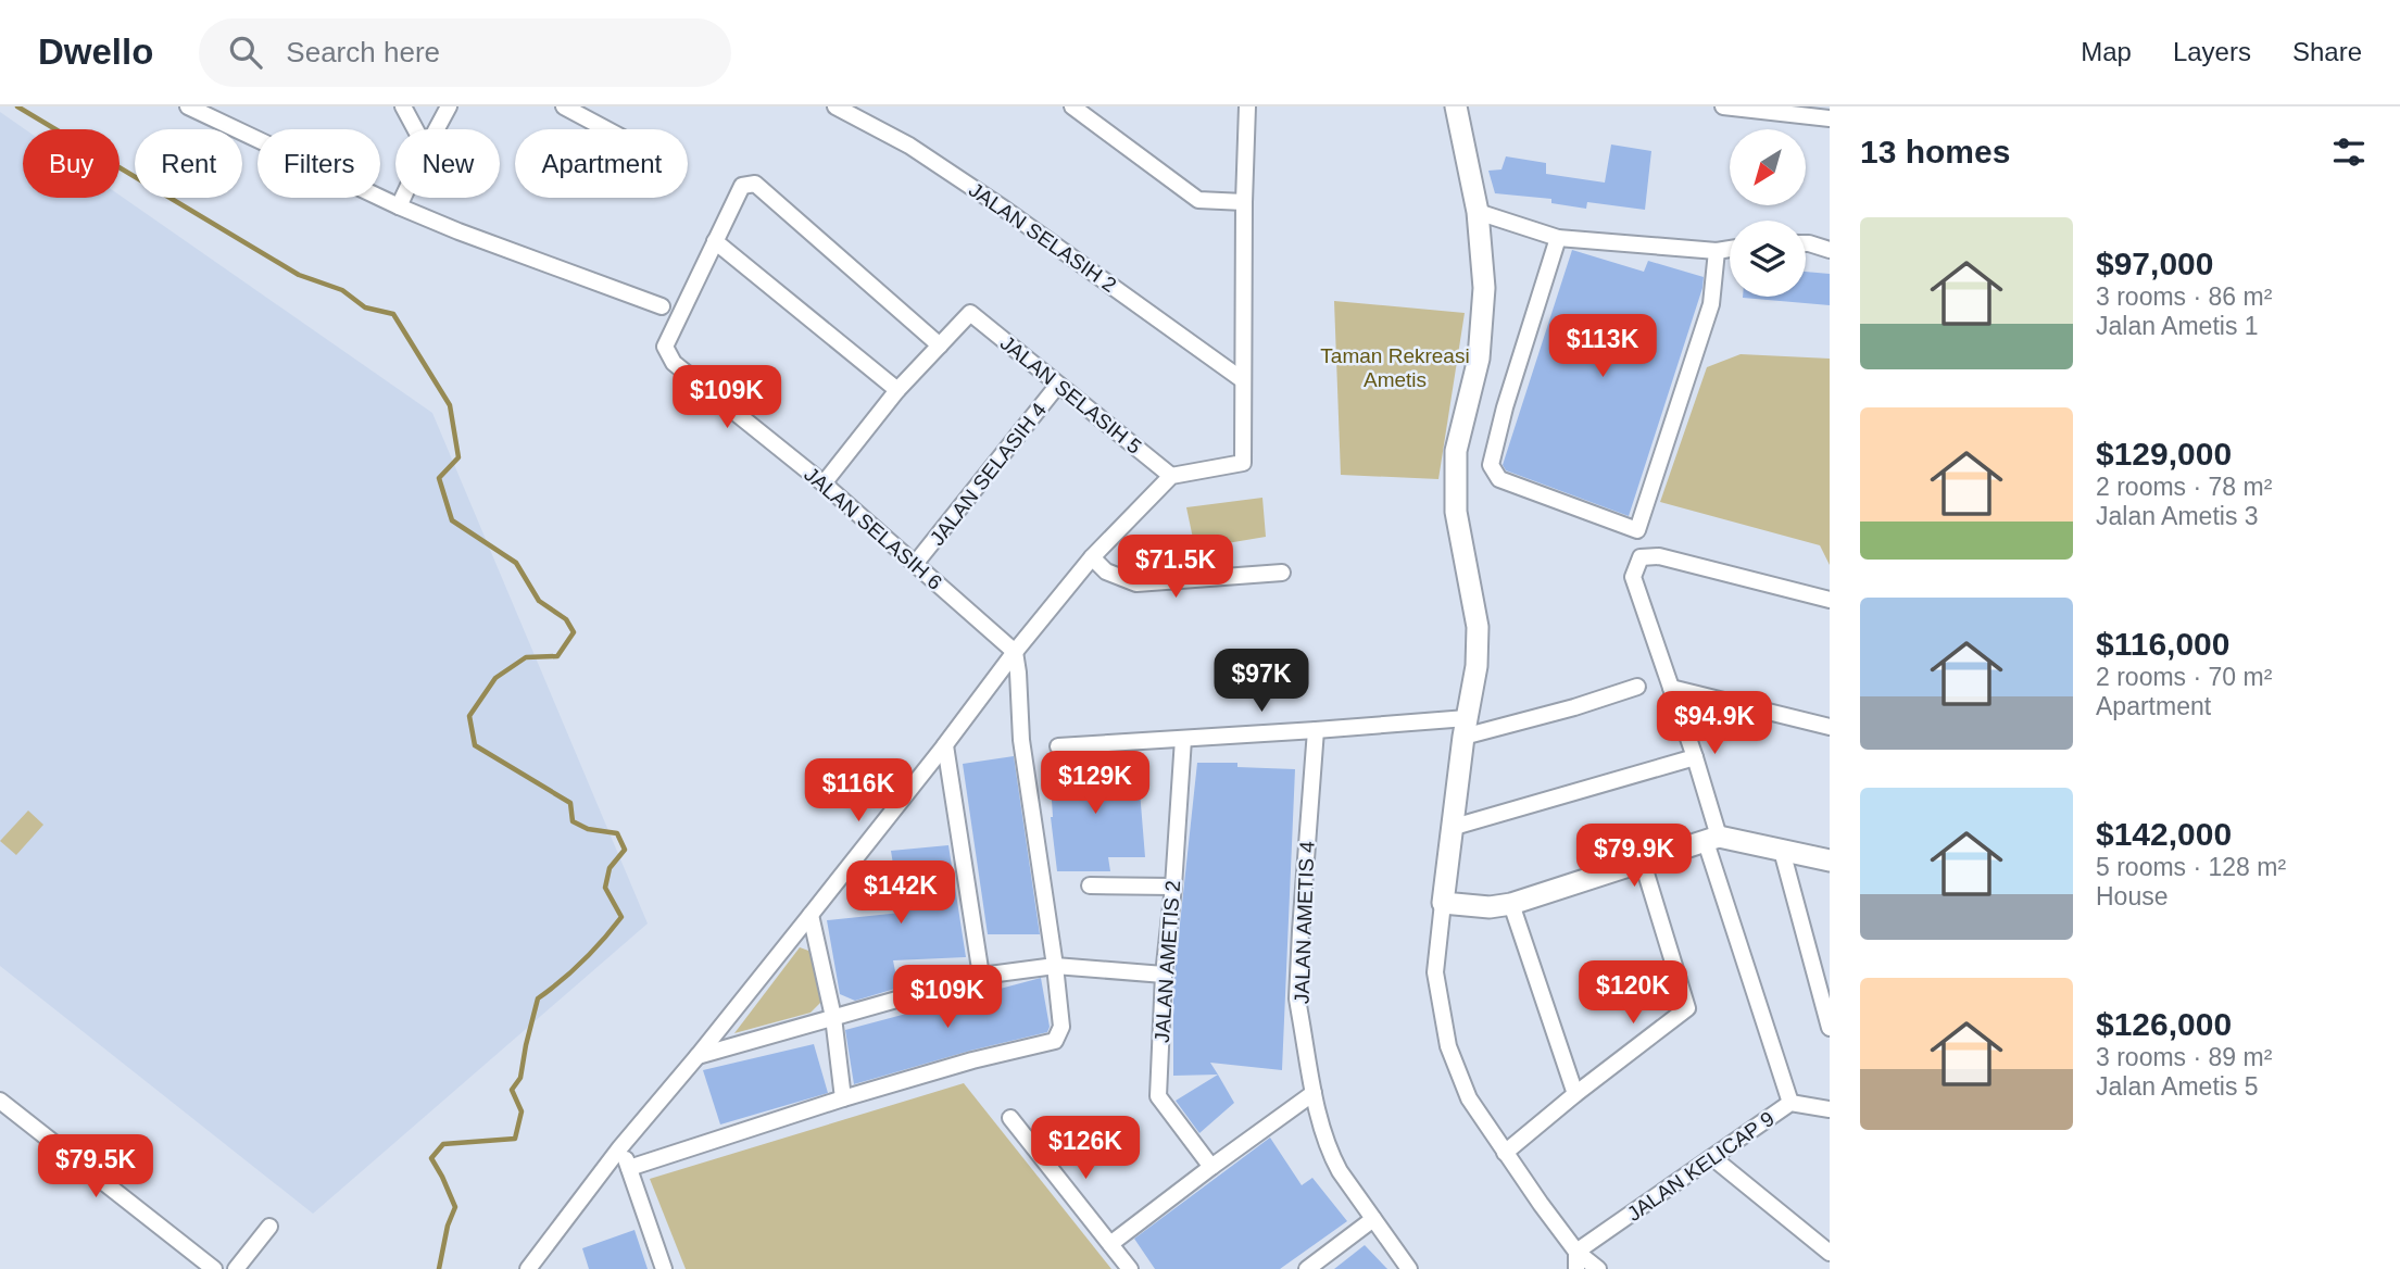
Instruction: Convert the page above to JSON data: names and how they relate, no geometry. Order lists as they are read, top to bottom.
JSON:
{
  "streets": {
    "street": [
      "JALAN SELASIH 2",
      "JALAN SELASIH 5",
      "JALAN SELASIH 4",
      "JALAN SELASIH 6",
      "JALAN AMETIS 4",
      "JALAN AMETIS 2",
      "JALAN KELICAP 9"
    ]
  },
  "crossings": [
    ["JALAN SELASIH 5", "JALAN SELASIH 4"],
    ["JALAN SELASIH 4", "JALAN SELASIH 6"]
  ],
  "parks": ["Taman Rekreasi Ametis"],
  "north": "bottom left",
  "page": {
    "header": "Dwello",
    "search": "Search here",
    "nav": ["Map", "Layers", "Share"],
    "heading": "13 homes",
    "chip": [
      "Buy",
      "Rent",
      "Filters",
      "New",
      "Apartment"
    ],
    "list": [
      {
        "name": "$97,000",
        "note": "3 rooms · 86 m² · Jalan Ametis 1"
      },
      {
        "name": "$129,000",
        "note": "2 rooms · 78 m² · Jalan Ametis 3"
      },
      {
        "name": "$116,000",
        "note": "2 rooms · 70 m² · Apartment"
      },
      {
        "name": "$142,000",
        "note": "5 rooms · 128 m² · House"
      },
      {
        "name": "$126,000",
        "note": "3 rooms · 89 m² · Jalan Ametis 5"
      }
    ],
    "price": [
      "$113K",
      "$109K",
      "$71.5K",
      "$97K",
      "$94.9K",
      "$129K",
      "$116K",
      "$79.9K",
      "$142K",
      "$120K",
      "$109K",
      "$126K",
      "$79.5K"
    ]
  }
}
